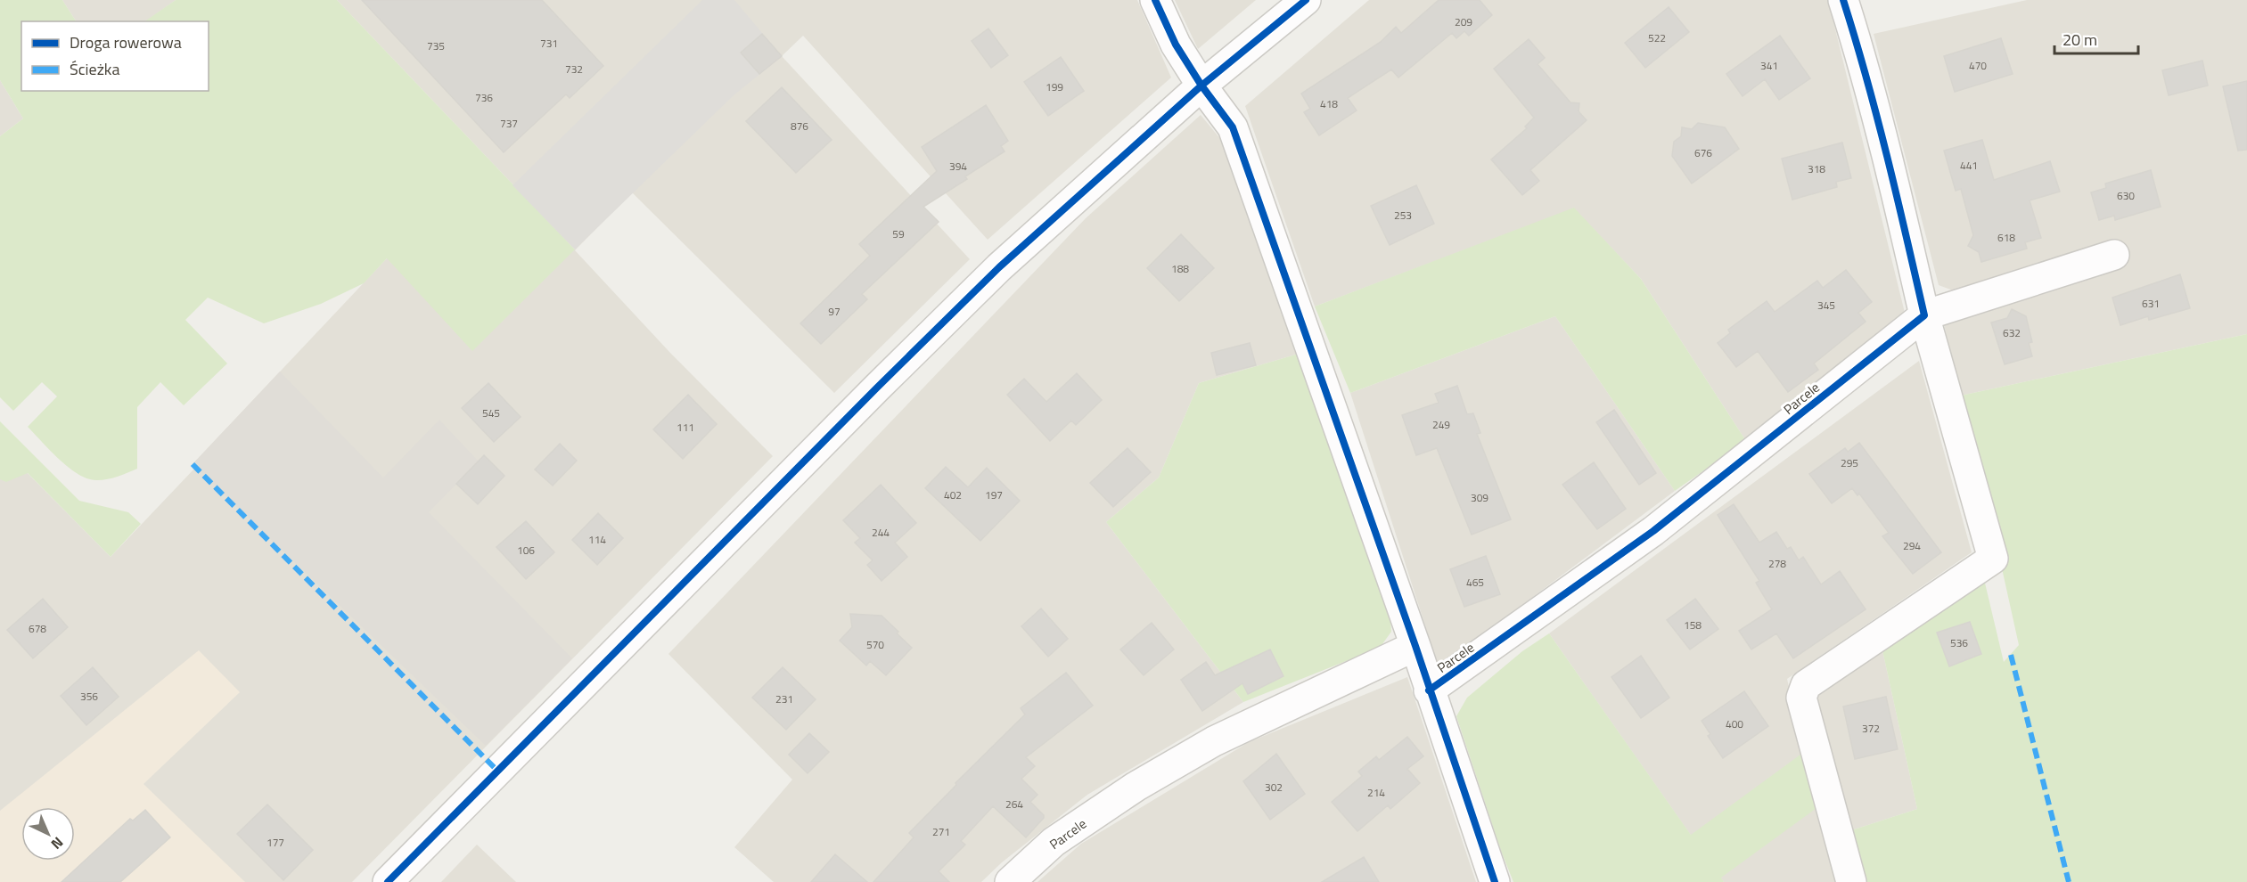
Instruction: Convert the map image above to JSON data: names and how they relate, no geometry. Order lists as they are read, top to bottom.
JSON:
{
  "streets": {
    "street": ["Parcele"]
  },
  "house_numbers": [
    "209",
    "522",
    "731",
    "735",
    "341",
    "470",
    "732",
    "199",
    "736",
    "418",
    "737",
    "876",
    "676",
    "441",
    "394",
    "318",
    "630",
    "253",
    "59",
    "618",
    "188",
    "631",
    "345",
    "97",
    "632",
    "545",
    "249",
    "111",
    "295",
    "402",
    "197",
    "309",
    "244",
    "114",
    "294",
    "106",
    "278",
    "465",
    "158",
    "678",
    "536",
    "570",
    "356",
    "231",
    "400",
    "372",
    "302",
    "214",
    "264",
    "271",
    "177"
  ],
  "legend": ["Droga rowerowa", "Ścieżka"],
  "scale_bar": "20 m",
  "north": "bottom right"
}
